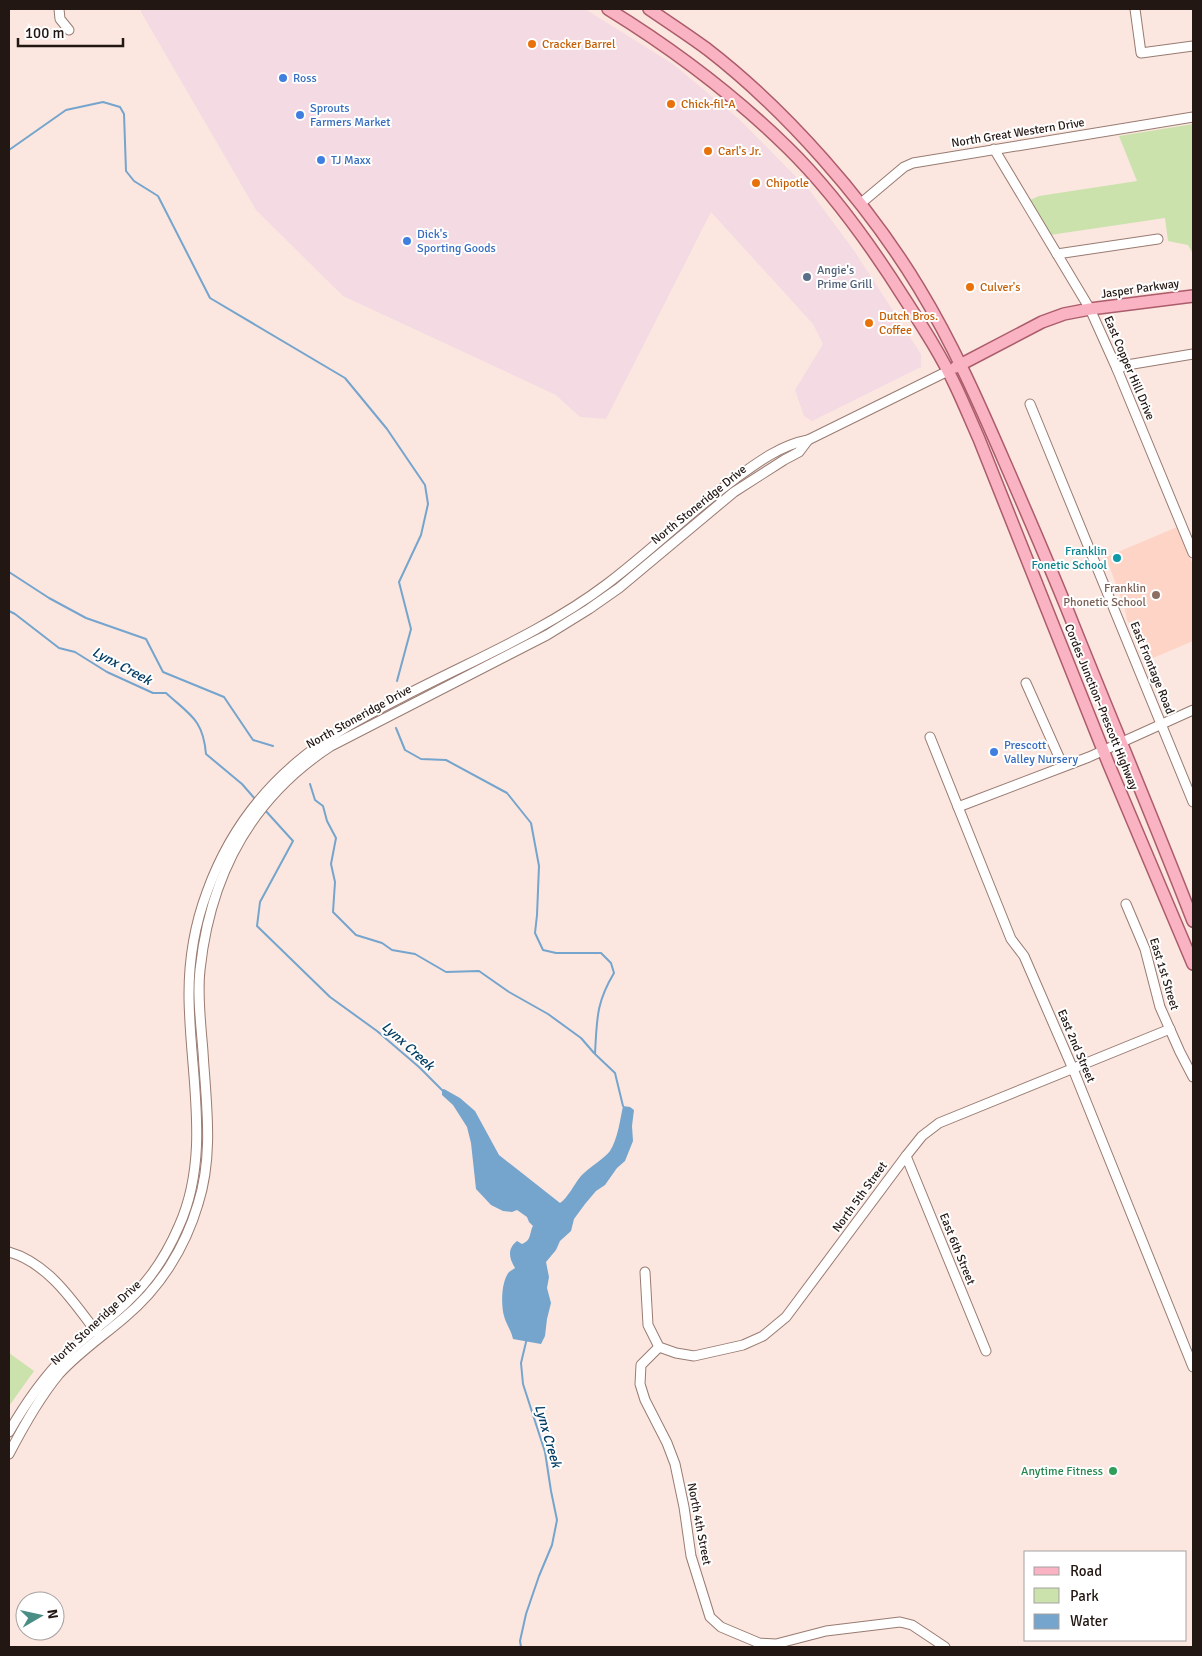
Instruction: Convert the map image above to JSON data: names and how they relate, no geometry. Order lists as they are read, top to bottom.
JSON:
{
  "streets": {
    "main road": ["Jasper Parkway", "North Stoneridge Drive", "Cordes Junction–Prescott Highway"],
    "street": [
      "North Great Western Drive",
      "East Copper Hill Drive",
      "East Frontage Road",
      "East 1st Street",
      "East 2nd Street",
      "North 5th Street",
      "East 6th Street",
      "North 4th Street"
    ]
  },
  "crossings": [
    ["North Great Western Drive", "East Copper Hill Drive"],
    ["North Great Western Drive", "Cordes Junction–Prescott Highway"],
    ["Jasper Parkway", "East Copper Hill Drive"],
    ["Jasper Parkway", "North Stoneridge Drive"],
    ["East Copper Hill Drive", "North Stoneridge Drive"],
    ["North Stoneridge Drive", "Cordes Junction–Prescott Highway"],
    ["East 1st Street", "North 5th Street"],
    ["East 2nd Street", "North 5th Street"],
    ["North 5th Street", "East 6th Street"],
    ["North 5th Street", "North 4th Street"]
  ],
  "water": ["Lynx Creek"],
  "places": [
    "Cracker Barrel",
    "Ross",
    "Chick-fil-A",
    "Sprouts Farmers Market",
    "Carl's Jr.",
    "TJ Maxx",
    "Chipotle",
    "Dick's Sporting Goods",
    "Angie's Prime Grill",
    "Culver's",
    "Dutch Bros. Coffee",
    "Franklin Fonetic School",
    "Franklin Phonetic School",
    "Prescott Valley Nursery",
    "Anytime Fitness"
  ],
  "legend": ["Road", "Park", "Water"],
  "scale_bar": "100 m",
  "north": "right"
}
